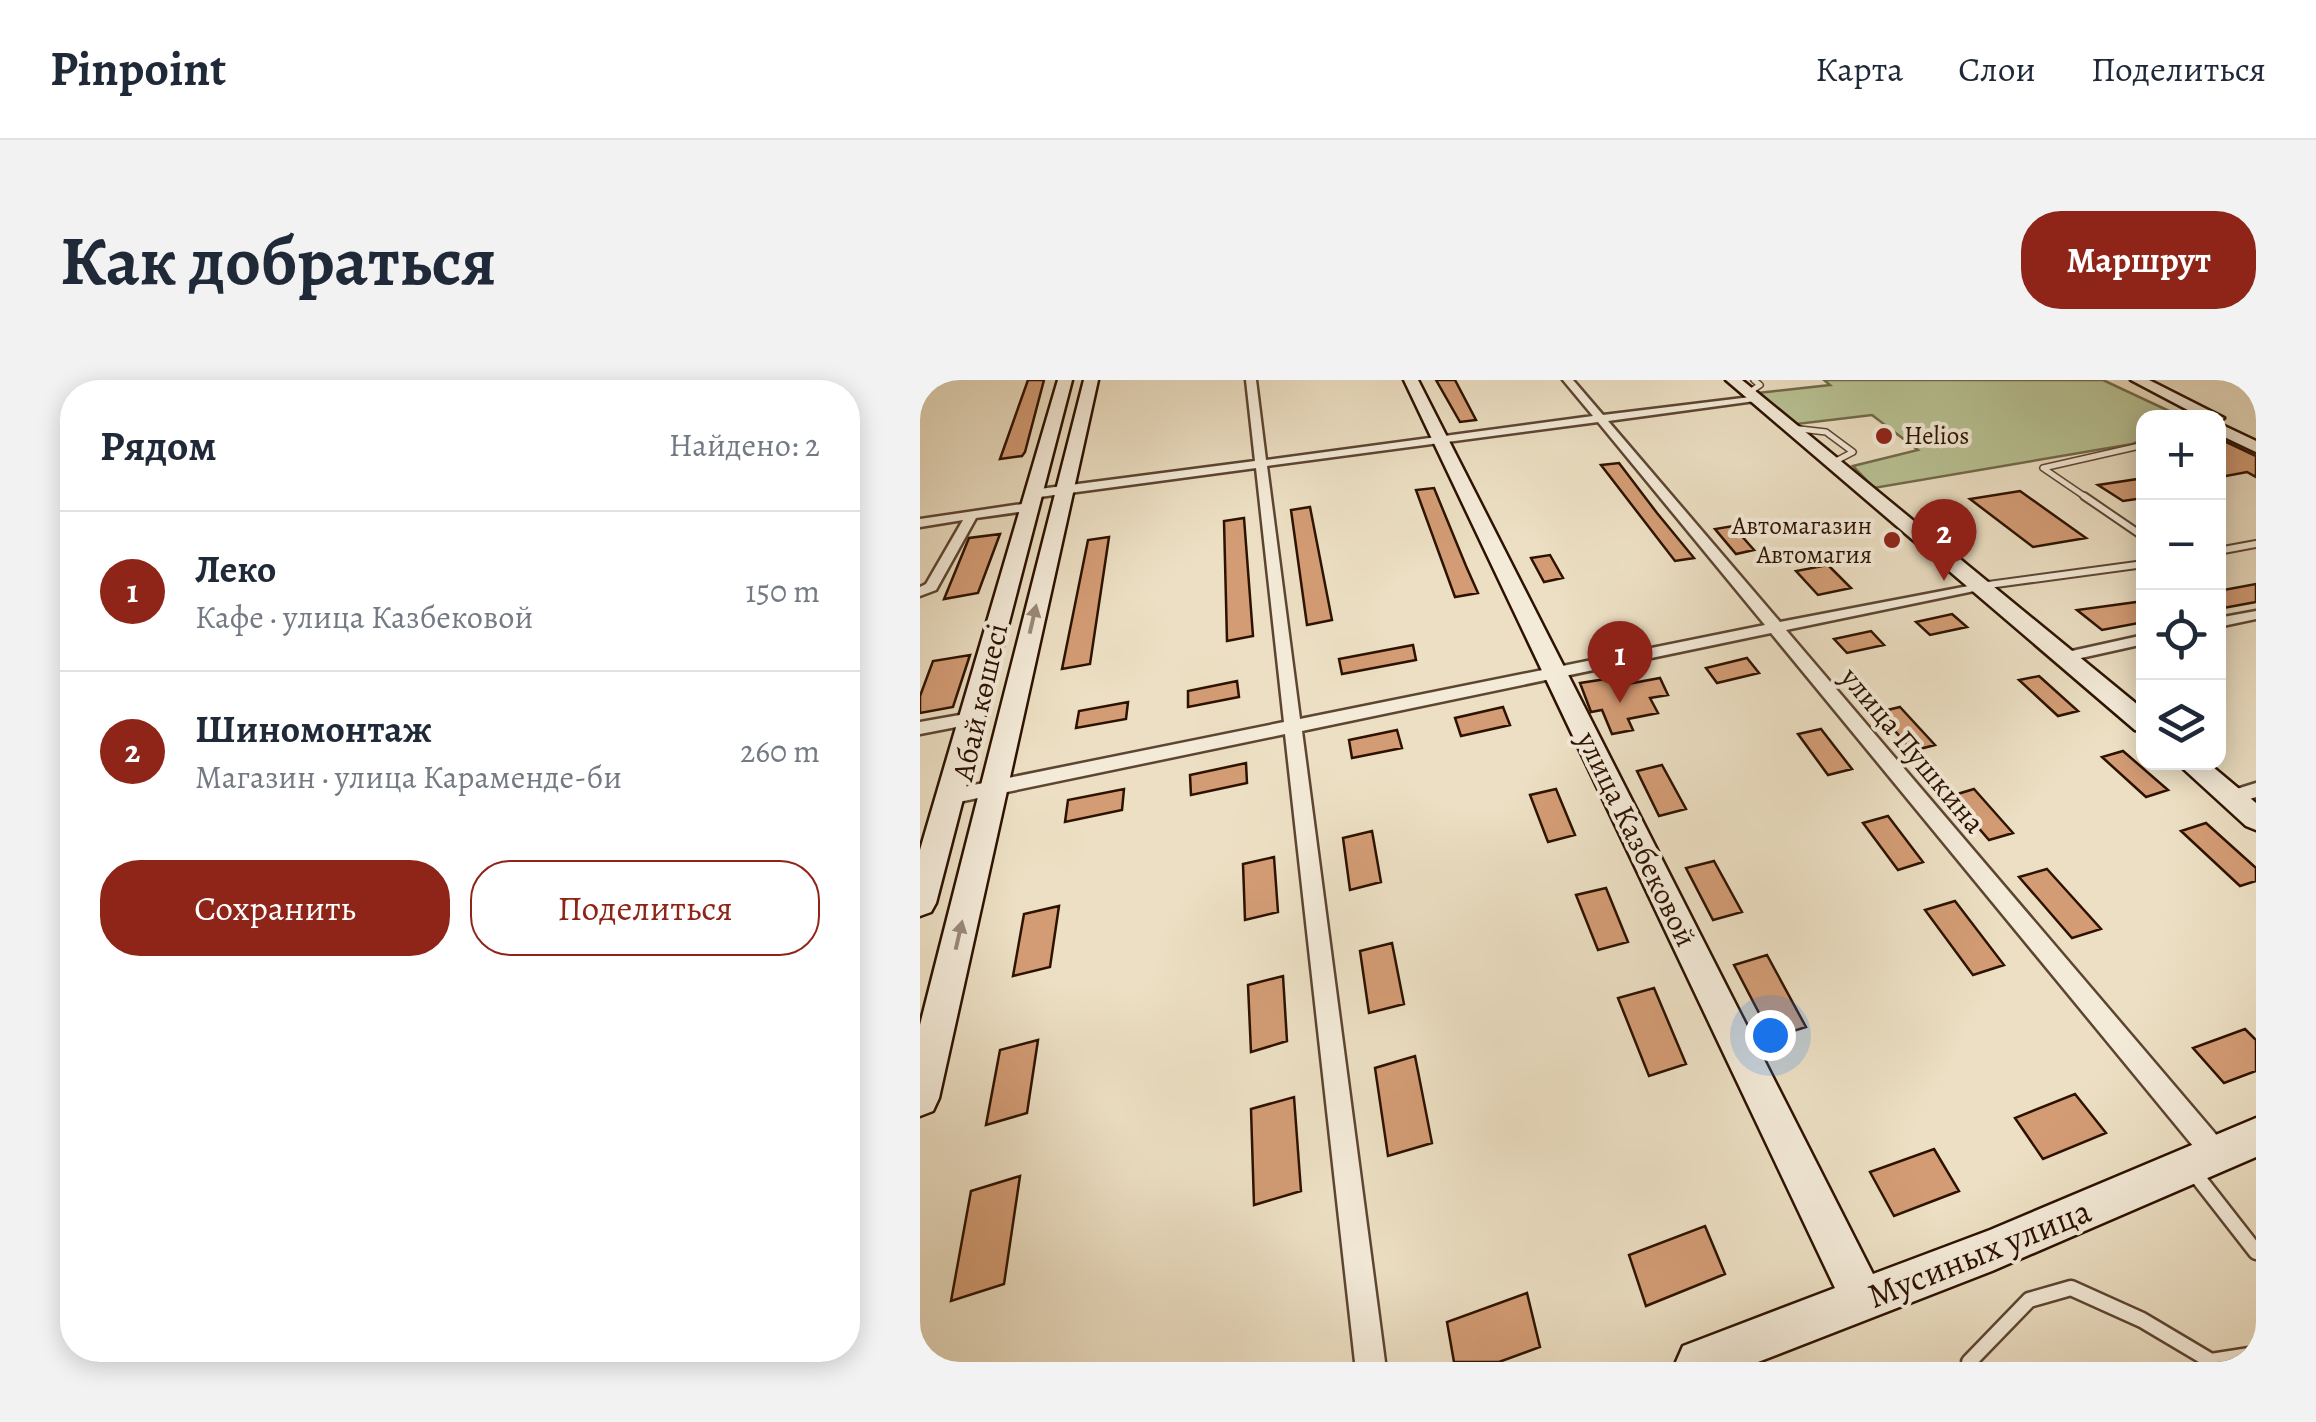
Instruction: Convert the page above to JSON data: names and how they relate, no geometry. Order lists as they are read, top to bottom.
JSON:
{
  "streets": {
    "street": [
      "Абай көшесі",
      "улица Пушкина",
      "улица Казбековой",
      "Мусиных улица"
    ]
  },
  "crossings": [
    ["улица Пушкина", "Мусиных улица"],
    ["улица Казбековой", "Мусиных улица"]
  ],
  "places": ["Helios", "Автомагазин Автомагия"],
  "page": {
    "header": "Pinpoint",
    "nav": ["Карта", "Слои", "Поделиться"],
    "buttons": [
      "Маршрут",
      ["Сохранить", "Поделиться"]
    ],
    "title": "Как добраться",
    "heading": ["Рядом", "Найдено: 2"],
    "map_buttons": ["+", "−"],
    "pins": ["2", "1"],
    "list": [
      {
        "mark": "1",
        "name": "Леко",
        "note": "Кафе · улица Казбековой",
        "value": "150 m"
      },
      {
        "mark": "2",
        "name": "Шиномонтаж",
        "note": "Магазин · улица Караменде-би",
        "value": "260 m"
      }
    ]
  }
}
